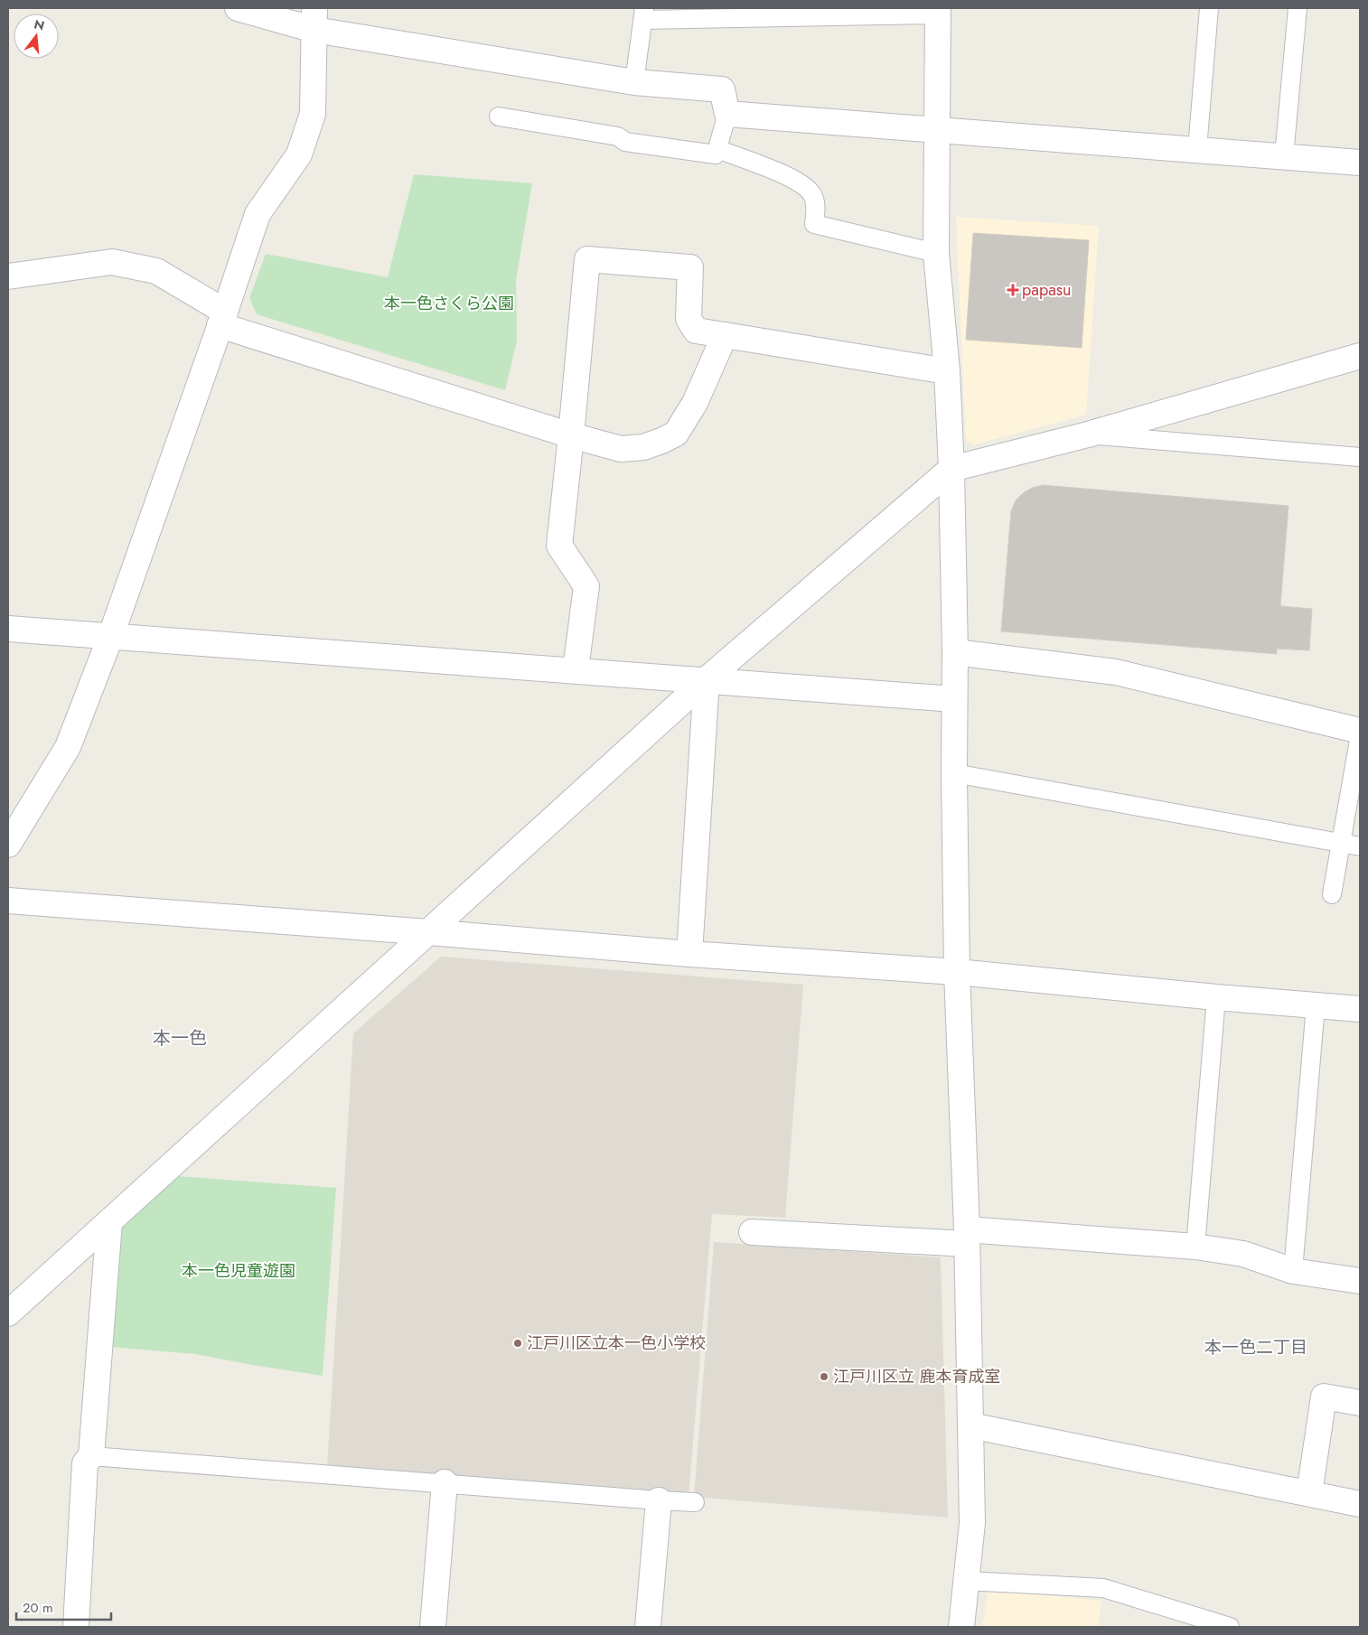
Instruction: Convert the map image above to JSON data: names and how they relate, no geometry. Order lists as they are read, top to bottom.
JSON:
{
  "districts": ["本一色", "本一色二丁目"],
  "parks": ["本一色さくら公園", "本一色児童遊園"],
  "places": {
    "health": ["papasu"],
    "other": ["江戸川区立本一色小学校", "江戸川区立 鹿本育成室"]
  },
  "scale_bar": "20 m",
  "north": "top"
}
